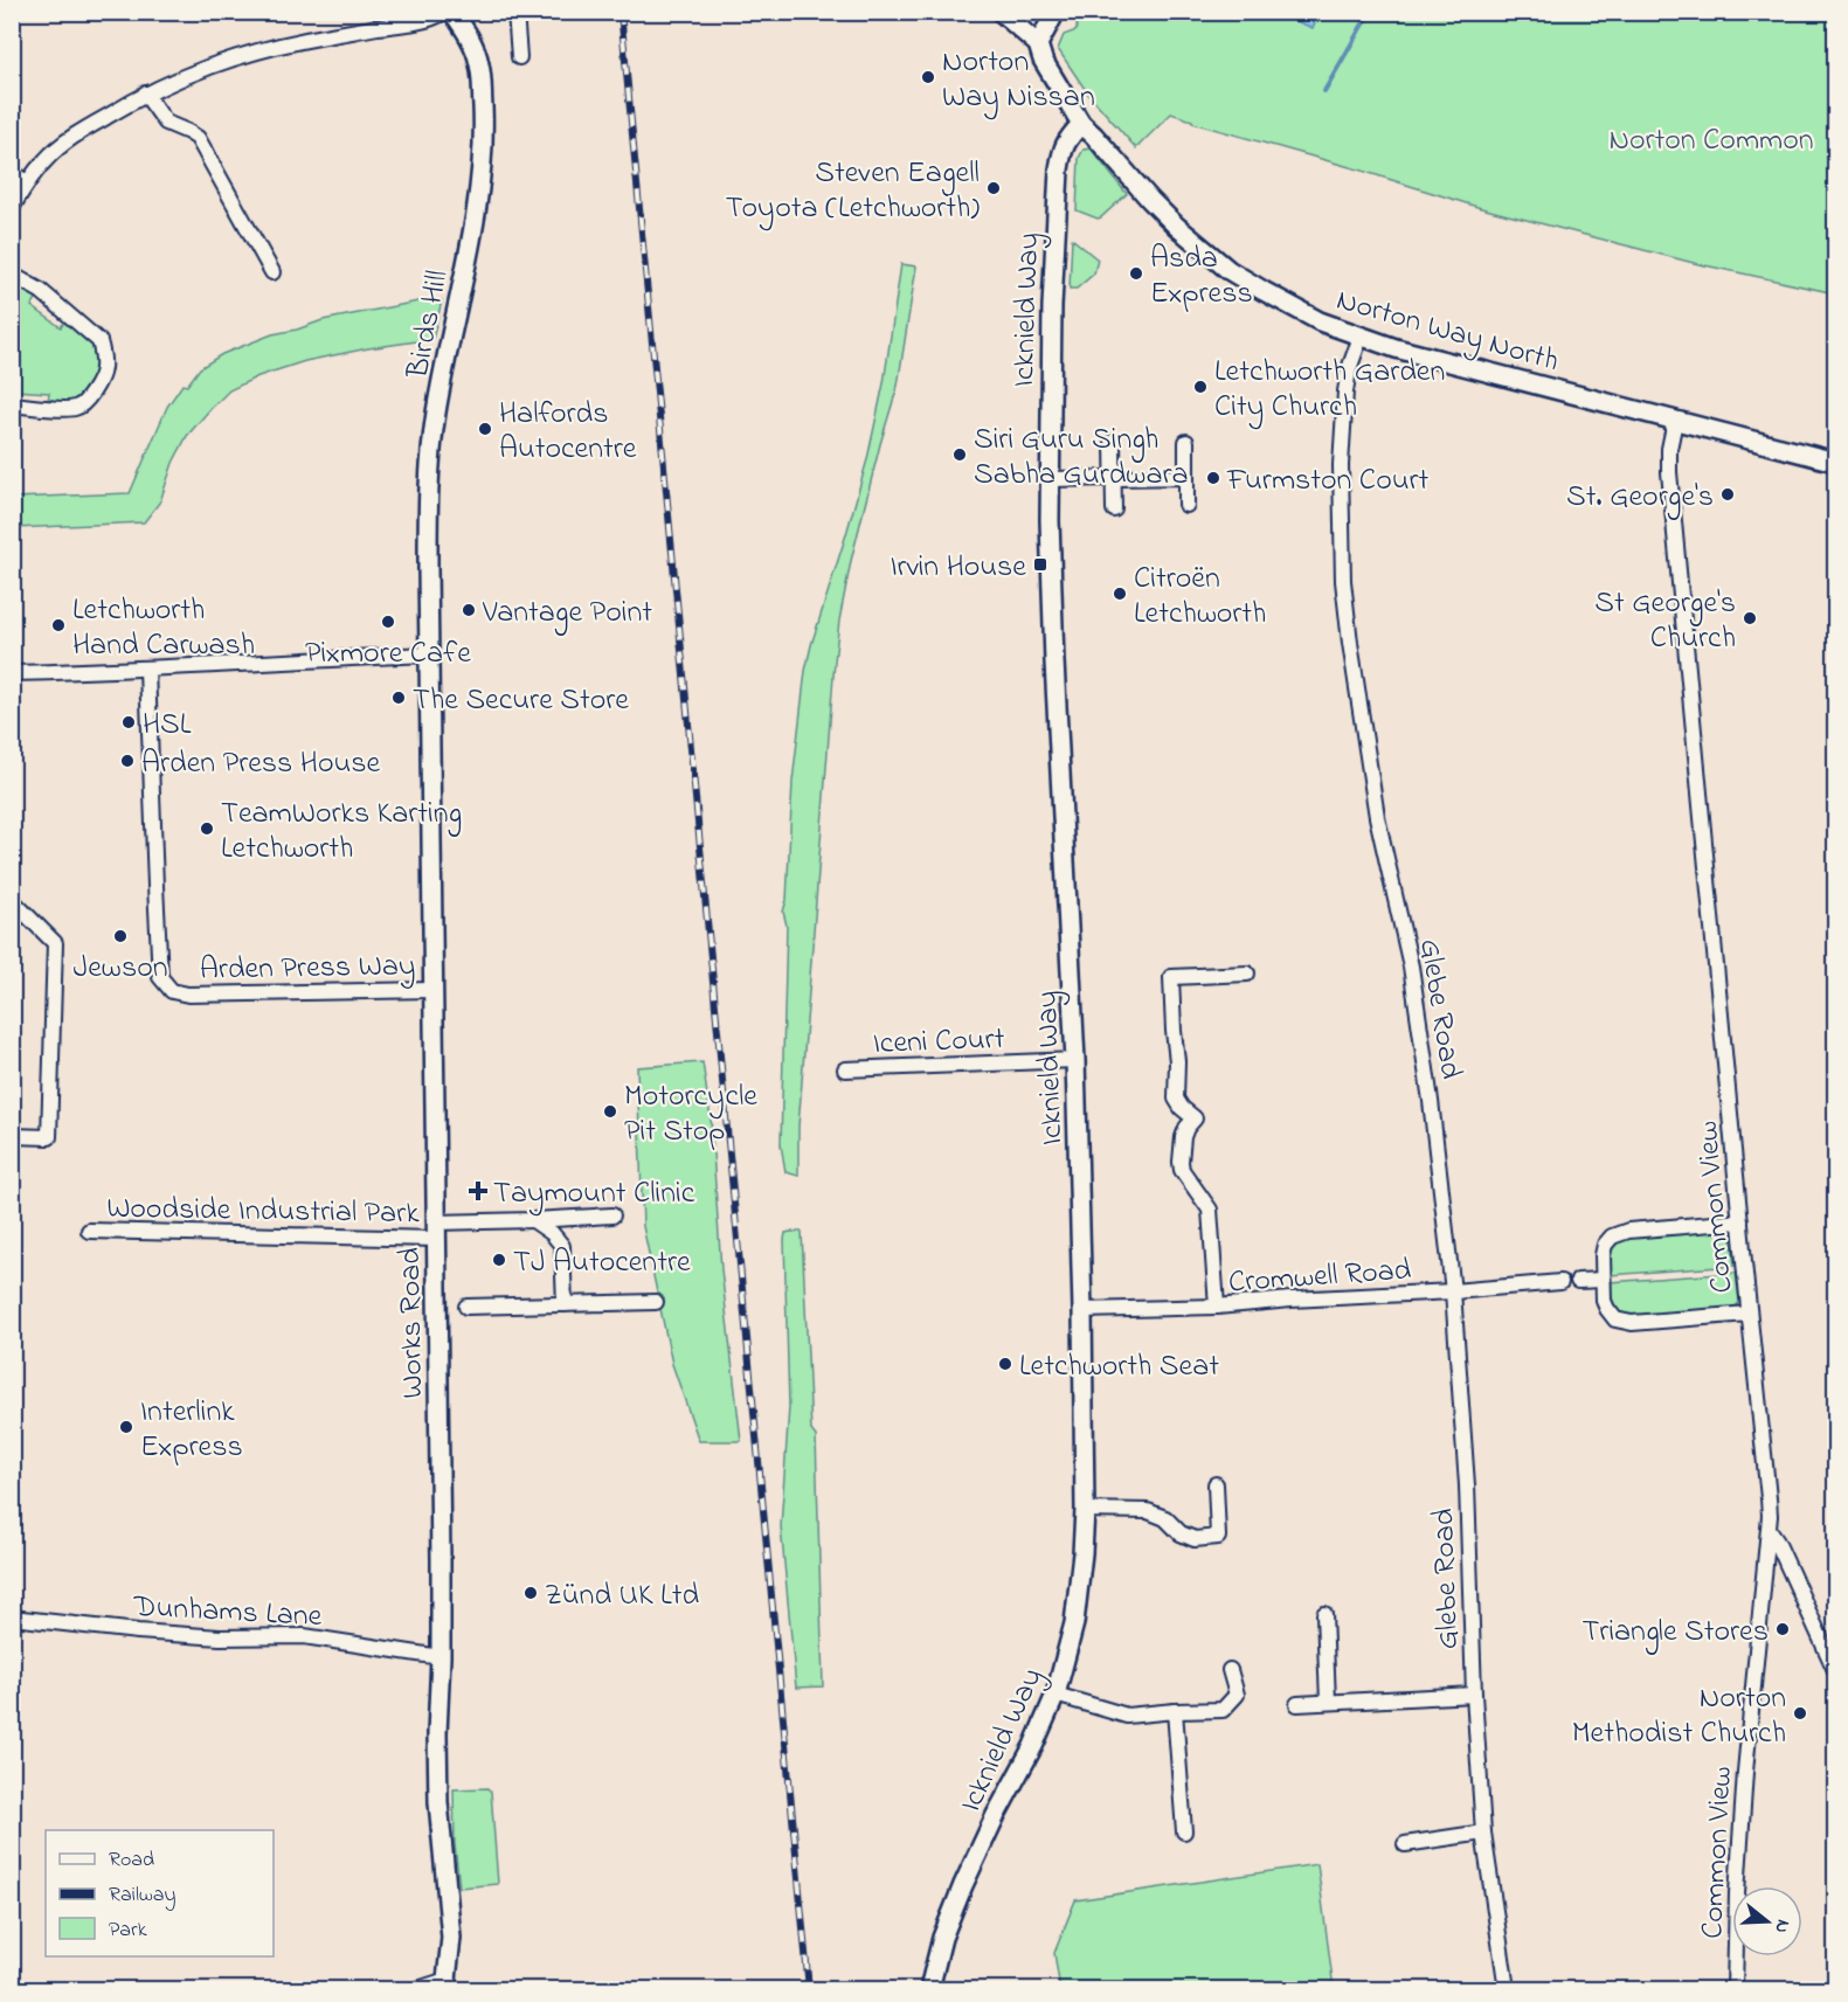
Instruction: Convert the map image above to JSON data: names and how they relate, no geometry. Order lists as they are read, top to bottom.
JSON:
{
  "streets": {
    "street": [
      "Icknield Way",
      "Birds Hill",
      "Norton Way North",
      "Arden Press Way",
      "Glebe Road",
      "Iceni Court",
      "Common View",
      "Woodside Industrial Park",
      "Cromwell Road",
      "Works Road",
      "Dunhams Lane"
    ]
  },
  "crossings": [
    ["Icknield Way", "Norton Way North"],
    ["Icknield Way", "Iceni Court"],
    ["Icknield Way", "Cromwell Road"],
    ["Birds Hill", "Works Road"],
    ["Norton Way North", "Glebe Road"],
    ["Norton Way North", "Common View"],
    ["Arden Press Way", "Works Road"],
    ["Glebe Road", "Cromwell Road"],
    ["Woodside Industrial Park", "Works Road"],
    ["Works Road", "Dunhams Lane"]
  ],
  "parks": ["Norton Common"],
  "places": {
    "other": [
      "Norton Way Nissan",
      "Steven Eagell Toyota (Letchworth)",
      "Asda Express",
      "Letchworth Garden City Church",
      "Halfords Autocentre",
      "Siri Guru Singh Sabha Gurdwara",
      "Furmston Court",
      "St. George's",
      "Citroën Letchworth",
      "Vantage Point",
      "St George's Church",
      "Pixmore Cafe",
      "Letchworth Hand Carwash",
      "The Secure Store",
      "HSL",
      "Arden Press House",
      "TeamWorks Karting Letchworth",
      "Jewson",
      "Motorcycle Pit Stop",
      "TJ Autocentre",
      "Letchworth Seat",
      "Interlink Express",
      "Zünd UK Ltd",
      "Triangle Stores",
      "Norton Methodist Church"
    ],
    "transit": ["Irvin House"],
    "health": ["Taymount Clinic"]
  },
  "legend": ["Road", "Railway", "Park"],
  "north": "right"
}
